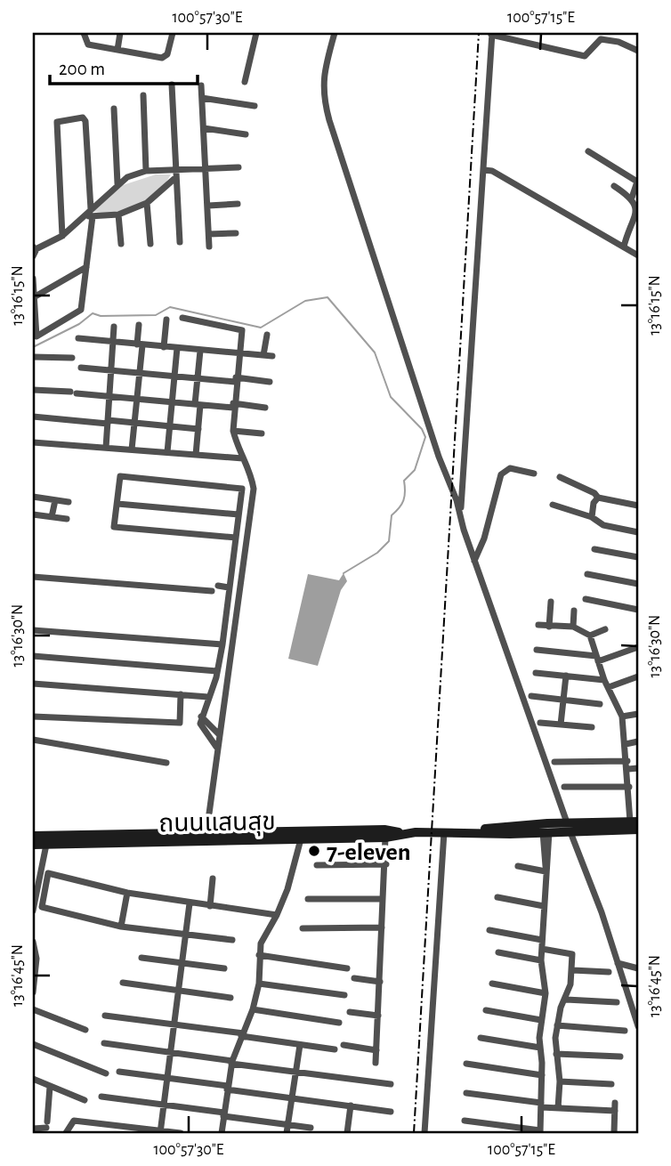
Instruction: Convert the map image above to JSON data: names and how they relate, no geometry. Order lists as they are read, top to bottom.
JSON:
{
  "streets": {
    "main road": ["ถนนแสนสุข"]
  },
  "places": ["7-eleven"],
  "scale_bar": "200 m",
  "coordinates": [
    "100°57'30\"E",
    "100°57'15\"E",
    "13°16'15\"N",
    "13°16'30\"N",
    "13°16'45\"N"
  ]
}
